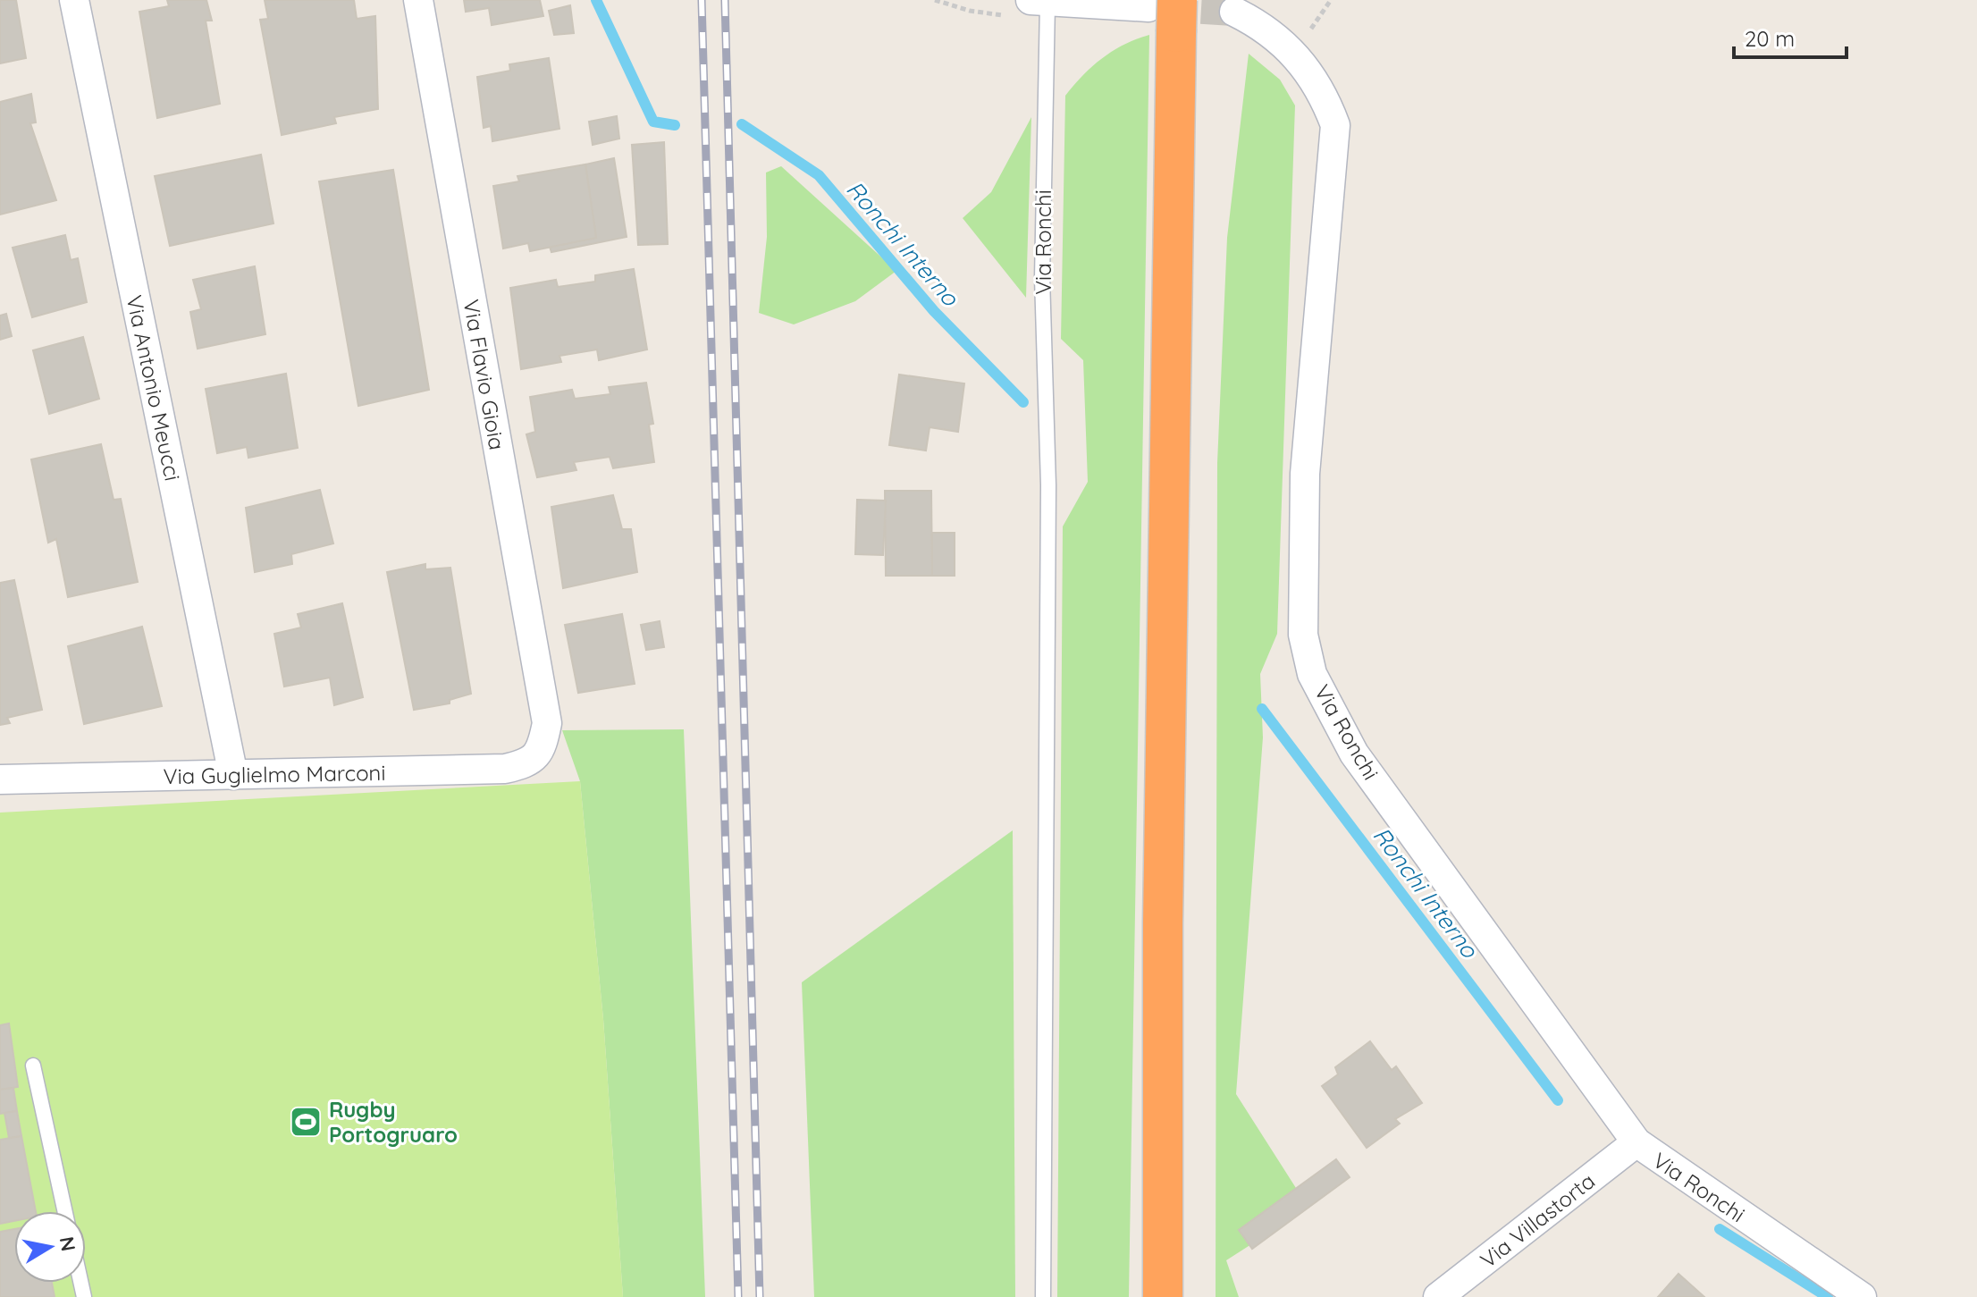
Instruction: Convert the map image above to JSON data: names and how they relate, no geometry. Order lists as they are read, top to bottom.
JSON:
{
  "streets": {
    "street": [
      "Via Ronchi",
      "Via Flavio Gioia",
      "Via Antonio Meucci",
      "Via Guglielmo Marconi",
      "Via Villastorta"
    ]
  },
  "crossings": [
    ["Via Ronchi", "Via Villastorta"],
    ["Via Flavio Gioia", "Via Guglielmo Marconi"],
    ["Via Antonio Meucci", "Via Guglielmo Marconi"]
  ],
  "water": ["Ronchi Interno"],
  "places": {
    "sports": ["Rugby Portogruaro"]
  },
  "scale_bar": "20 m",
  "north": "right"
}
